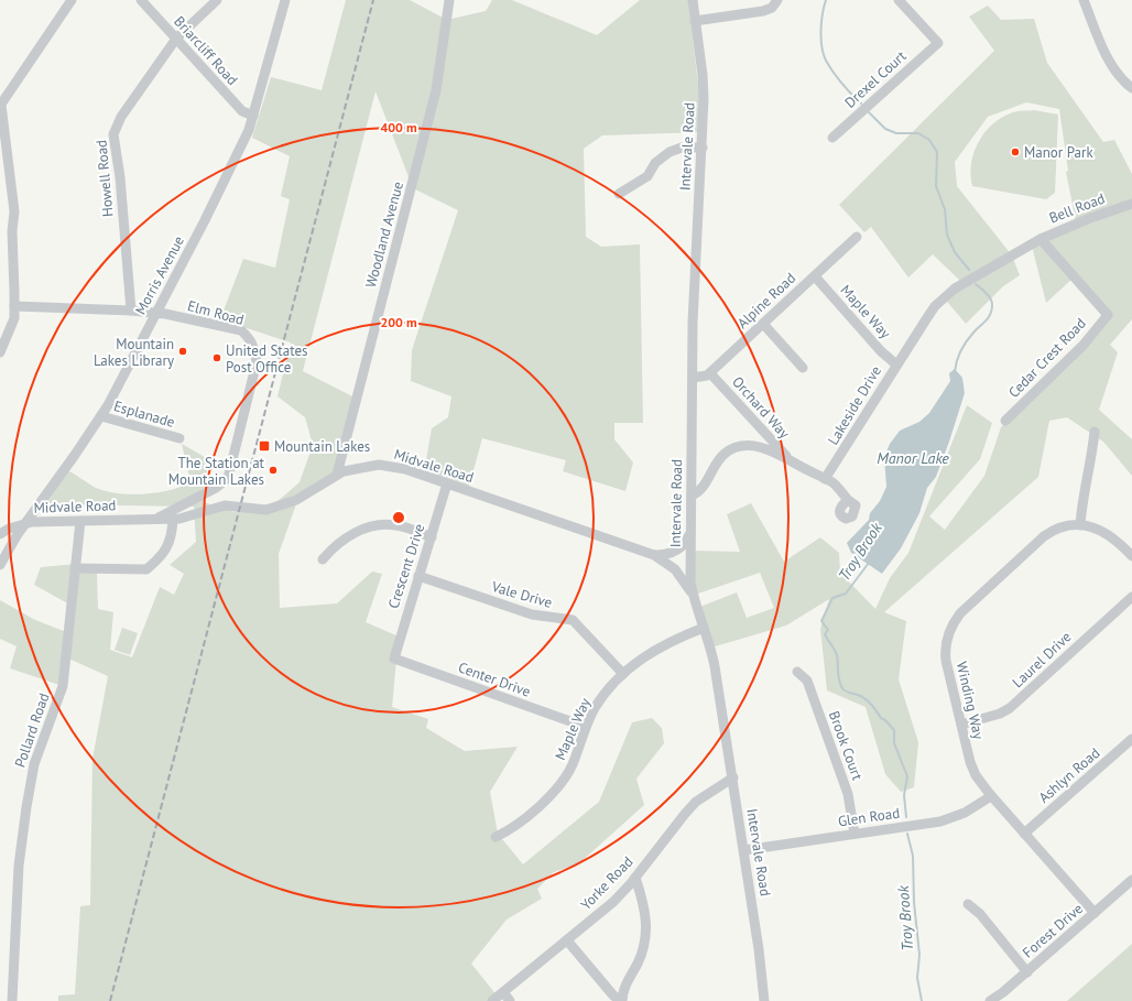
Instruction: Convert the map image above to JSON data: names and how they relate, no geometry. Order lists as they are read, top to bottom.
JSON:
{
  "streets": {
    "street": [
      "Briarcliff Road",
      "Drexel Court",
      "Intervale Road",
      "Howell Road",
      "Bell Road",
      "Woodland Avenue",
      "Morris Avenue",
      "Alpine Road",
      "Maple Way",
      "Elm Road",
      "Cedar Crest Road",
      "Lakeside Drive",
      "Orchard Way",
      "Esplanade",
      "Midvale Road",
      "Crescent Drive",
      "Vale Drive",
      "Laurel Drive",
      "Center Drive",
      "Winding Way",
      "Pollard Road",
      "Brook Court",
      "Ashlyn Road",
      "Glen Road",
      "Yorke Road",
      "Forest Drive"
    ]
  },
  "crossings": [
    ["Briarcliff Road", "Howell Road"],
    ["Briarcliff Road", "Morris Avenue"],
    ["Intervale Road", "Alpine Road"],
    ["Intervale Road", "Maple Way"],
    ["Intervale Road", "Midvale Road"],
    ["Intervale Road", "Glen Road"],
    ["Intervale Road", "Yorke Road"],
    ["Howell Road", "Elm Road"],
    ["Bell Road", "Cedar Crest Road"],
    ["Bell Road", "Lakeside Drive"],
    ["Woodland Avenue", "Midvale Road"],
    ["Morris Avenue", "Elm Road"],
    ["Morris Avenue", "Esplanade"],
    ["Morris Avenue", "Midvale Road"],
    ["Alpine Road", "Maple Way"],
    ["Alpine Road", "Orchard Way"],
    ["Maple Way", "Lakeside Drive"],
    ["Maple Way", "Vale Drive"],
    ["Maple Way", "Center Drive"],
    ["Elm Road", "Midvale Road"],
    ["Cedar Crest Road", "Lakeside Drive"],
    ["Midvale Road", "Crescent Drive"],
    ["Midvale Road", "Pollard Road"],
    ["Crescent Drive", "Vale Drive"],
    ["Crescent Drive", "Center Drive"],
    ["Laurel Drive", "Winding Way"],
    ["Winding Way", "Ashlyn Road"],
    ["Winding Way", "Glen Road"],
    ["Winding Way", "Forest Drive"],
    ["Brook Court", "Glen Road"]
  ],
  "water": ["Manor Lake", "Troy Brook"],
  "places": {
    "other": [
      "Manor Park",
      "Mountain Lakes Library",
      "United States Post Office",
      "The Station at Mountain Lakes"
    ],
    "transit": ["Mountain Lakes"]
  },
  "rings": ["400 m", "200 m"]
}
